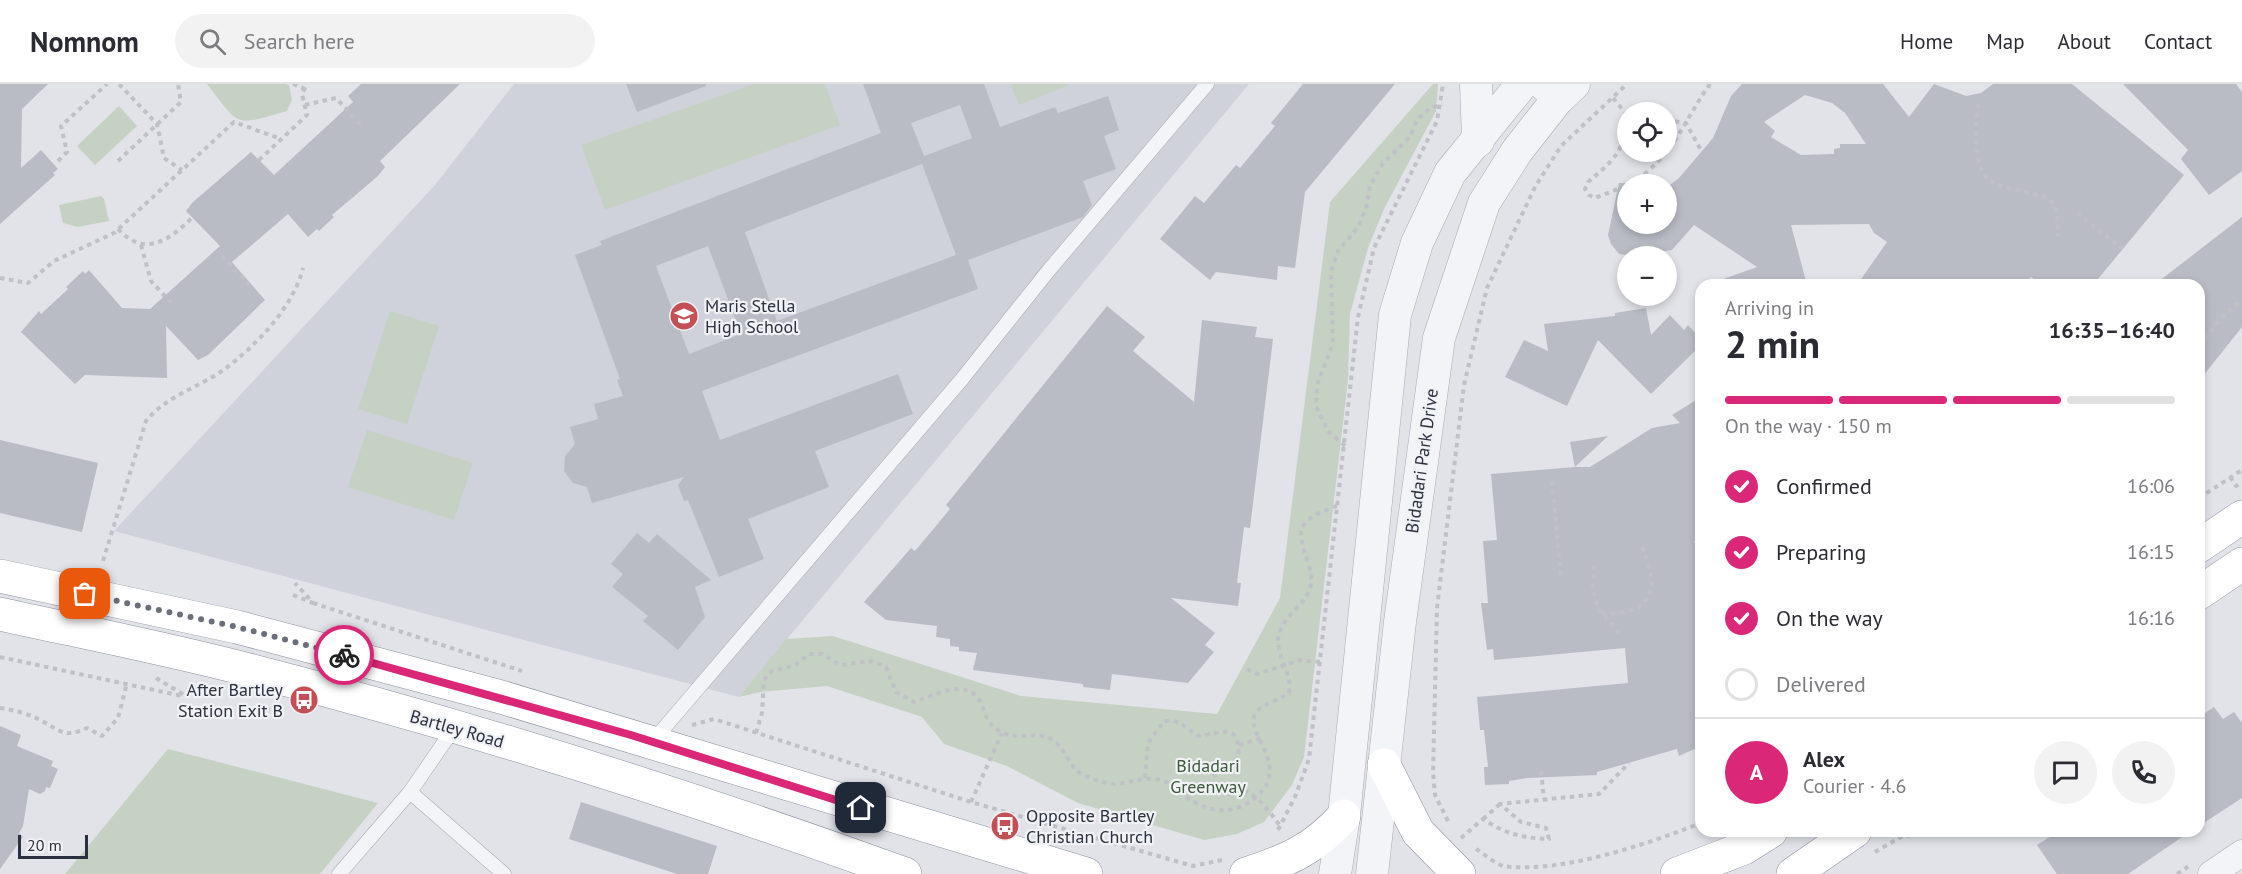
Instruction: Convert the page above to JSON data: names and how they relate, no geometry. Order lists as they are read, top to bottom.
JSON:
{
  "streets": {
    "highway": ["Bartley Road"],
    "street": ["Bidadari Park Drive"]
  },
  "parks": ["Bidadari Greenway"],
  "places": {
    "school or university": ["Maris Stella High School"],
    "bus stop": ["After Bartley Station Exit B", "Opposite Bartley Christian Church"]
  },
  "scale_bar": "20 m",
  "page": {
    "header": "Nomnom",
    "search": "Search here",
    "nav": [
      "Home",
      "Map",
      "About",
      "Contact"
    ],
    "map_buttons": ["+", "−"],
    "heading": ["2 min", "Arriving in", "16:35–16:40"],
    "panel": ["Alex", "Courier · 4.6"],
    "bar": "On the way · 150 m",
    "list": [
      ["Confirmed", "16:06"],
      ["Preparing", "16:15"],
      ["On the way", "16:16"],
      "Delivered"
    ],
    "round": "A",
    "scale": "20 m"
  }
}
